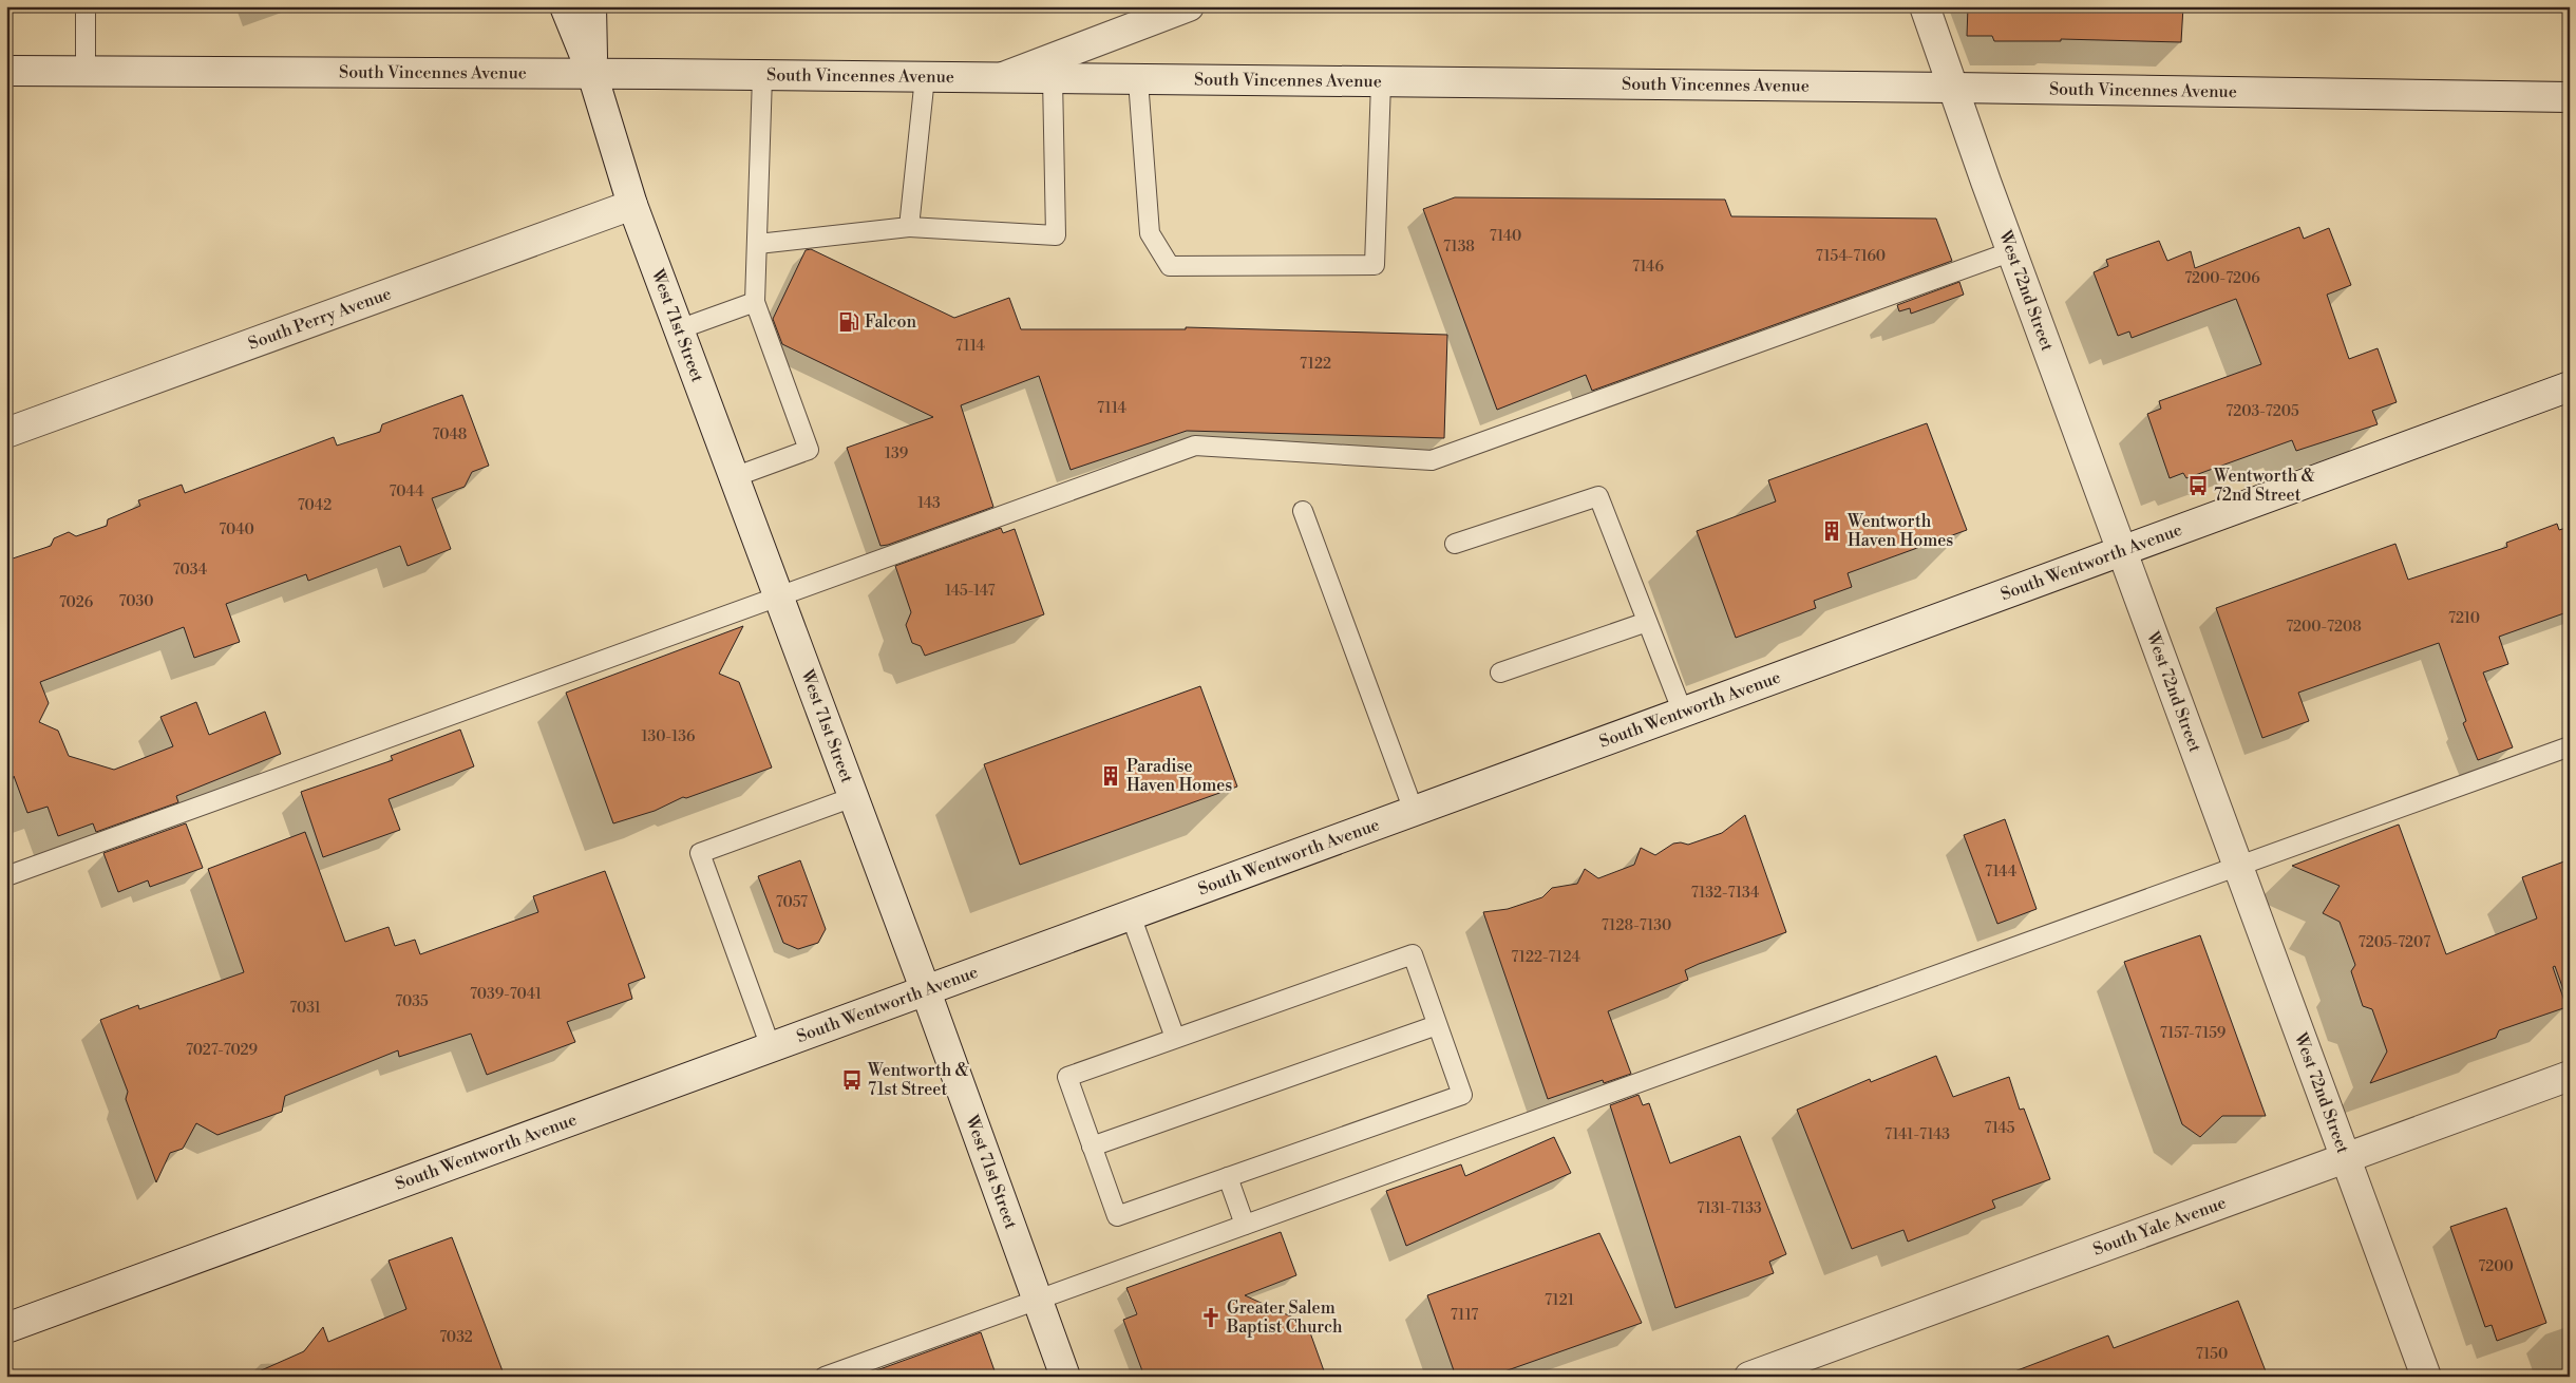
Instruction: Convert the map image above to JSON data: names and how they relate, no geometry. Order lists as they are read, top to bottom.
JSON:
{
  "streets": {
    "street": [
      "South Vincennes Avenue",
      "West 72nd Street",
      "South Perry Avenue",
      "West 71st Street",
      "South Wentworth Avenue",
      "South Yale Avenue"
    ]
  },
  "crossings": [
    ["South Vincennes Avenue", "West 72nd Street"],
    ["South Vincennes Avenue", "West 71st Street"],
    ["West 72nd Street", "South Wentworth Avenue"],
    ["West 72nd Street", "South Yale Avenue"],
    ["South Perry Avenue", "West 71st Street"],
    ["West 71st Street", "South Wentworth Avenue"]
  ],
  "places": {
    "fuel station": ["Falcon"],
    "bus stop": ["Wentworth & 72nd Street", "Wentworth & 71st Street"],
    "building": ["Wentworth Haven Homes", "Paradise Haven Homes"],
    "church": ["Greater Salem Baptist Church"]
  },
  "house_numbers": [
    "7140",
    "7138",
    "7154-7160",
    "7146",
    "7200-7206",
    "7114",
    "7122",
    "7114",
    "7203-7205",
    "7048",
    "139",
    "7044",
    "143",
    "7042",
    "7040",
    "7034",
    "145-147",
    "7030",
    "7026",
    "7210",
    "7200-7208",
    "130-136",
    "7144",
    "7132-7134",
    "7057",
    "7128-7130",
    "7205-7207",
    "7122-7124",
    "7039-7041",
    "7035",
    "7031",
    "7157-7159",
    "7027-7029",
    "7145",
    "7141-7143",
    "7131-7133",
    "7200",
    "7121",
    "7117",
    "7032",
    "7150"
  ]
}
